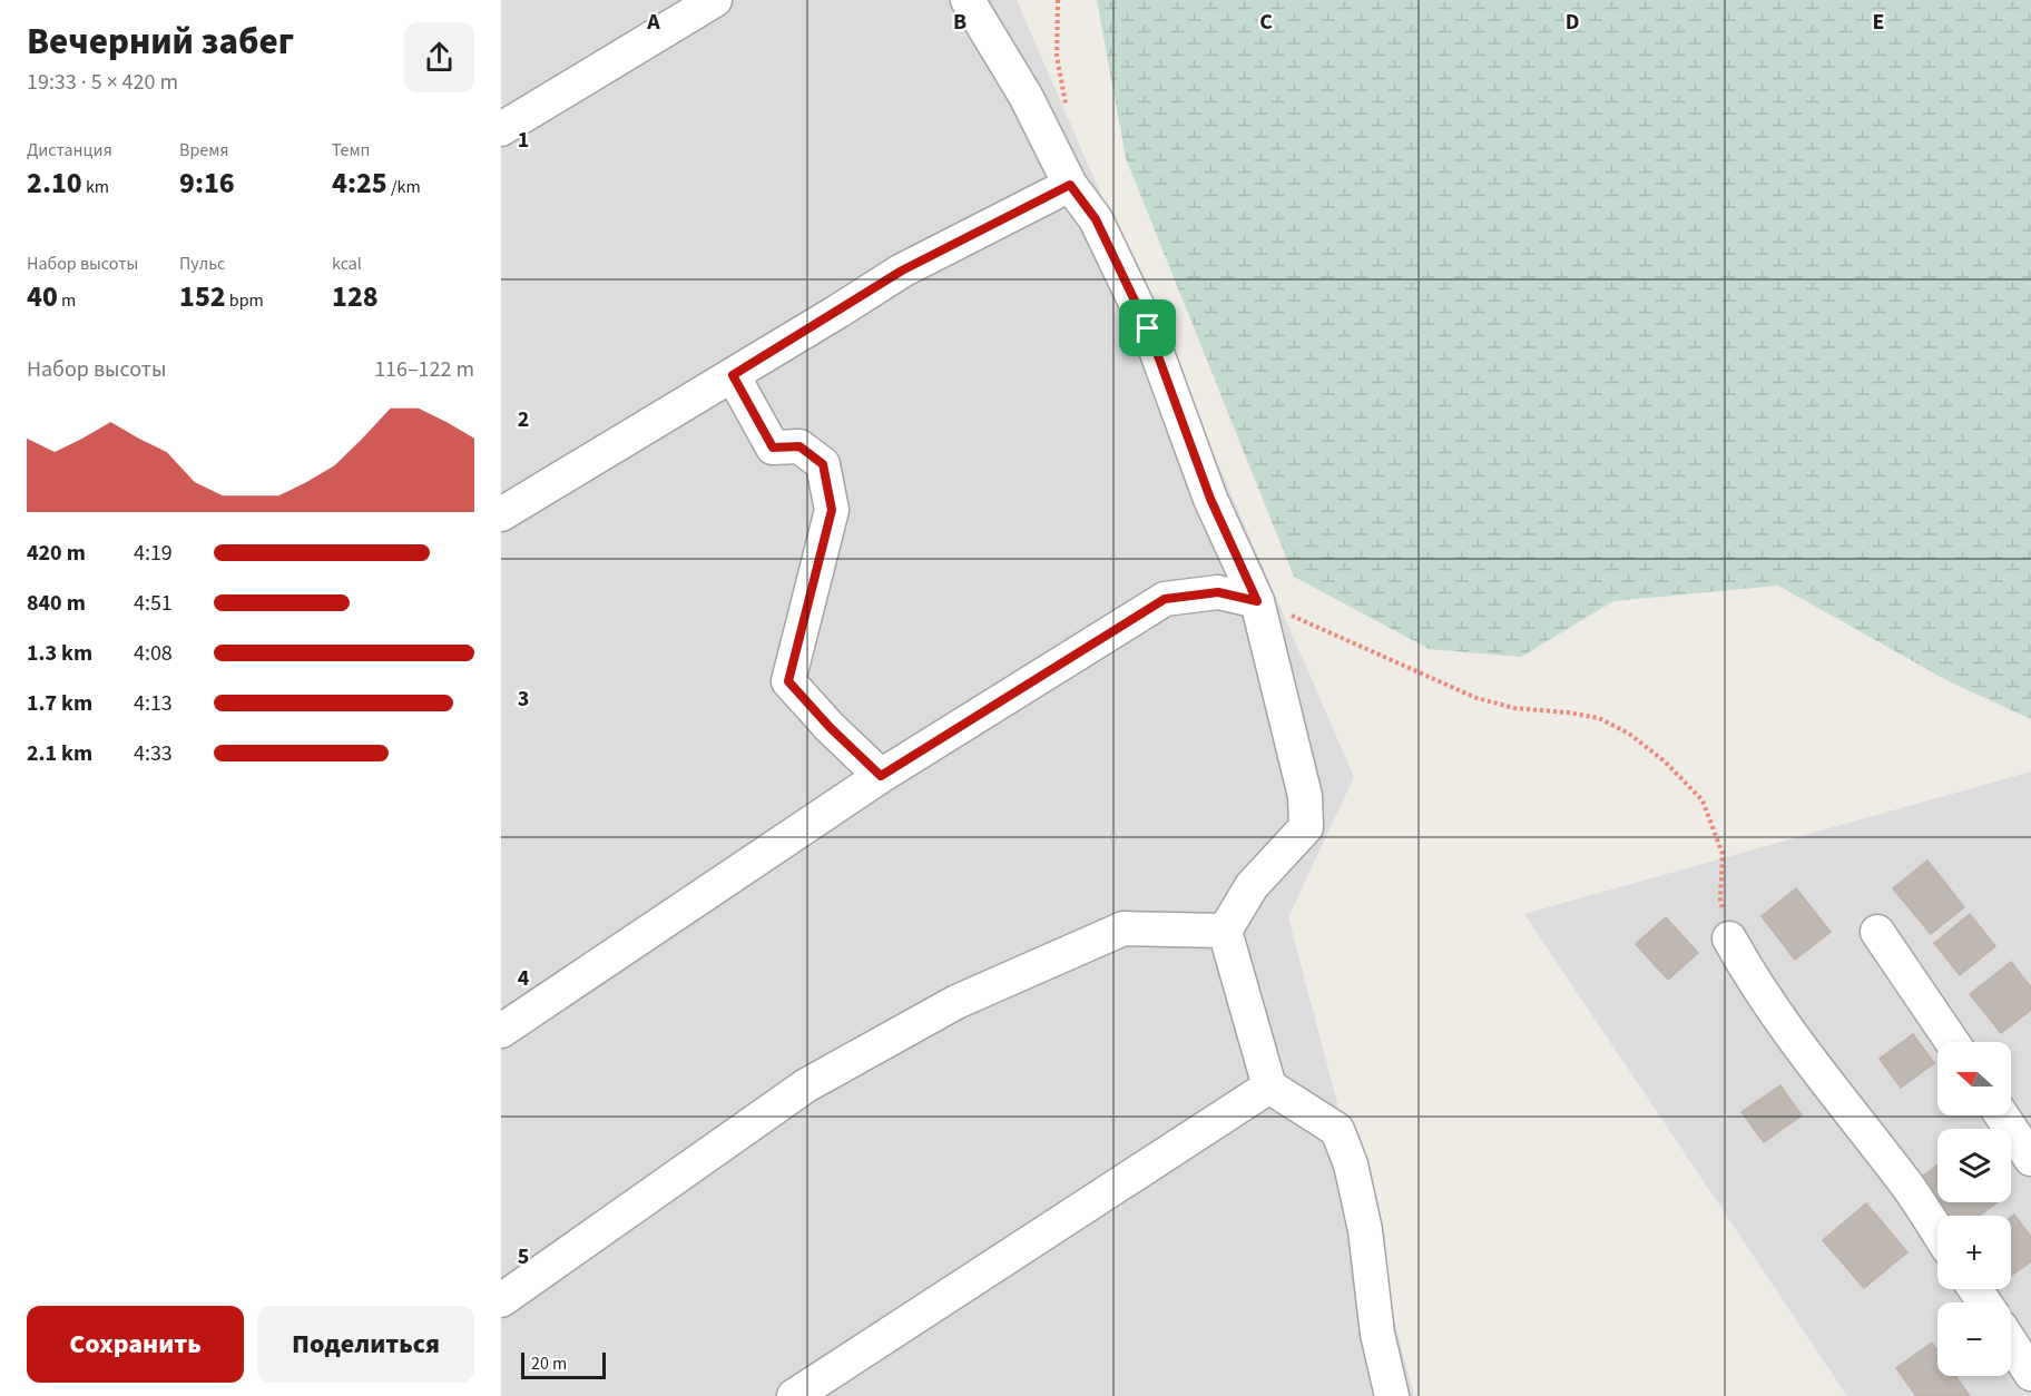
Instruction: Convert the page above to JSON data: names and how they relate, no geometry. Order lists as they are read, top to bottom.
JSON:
{
  "scale_bar": "20 m",
  "north": "left",
  "page": {
    "heading": ["Вечерний забег", "19:33 · 5 × 420 m"],
    "stats": [
      ["Дистанция", "2.10 km"],
      ["Время", "9:16"],
      ["Темп", "4:25 /km"],
      ["Набор высоты", "40 m"],
      ["Пульс", "152 bpm"],
      ["kcal", "128"]
    ],
    "chart": ["Набор высоты", "116–122 m"],
    "list": [
      {
        "name": "420 m",
        "note": "4:19"
      },
      {
        "name": "840 m",
        "note": "4:51"
      },
      {
        "name": "1.3 km",
        "note": "4:08"
      },
      {
        "name": "1.7 km",
        "note": "4:13"
      },
      {
        "name": "2.1 km",
        "note": "4:33"
      }
    ],
    "map_buttons": ["+", "−"],
    "buttons": ["Сохранить", "Поделиться"],
    "scale": "20 m"
  },
  "grid": {
    "columns": [
      "A",
      "B",
      "C",
      "D",
      "E"
    ],
    "rows": [
      "1",
      "2",
      "3",
      "4",
      "5"
    ]
  }
}
